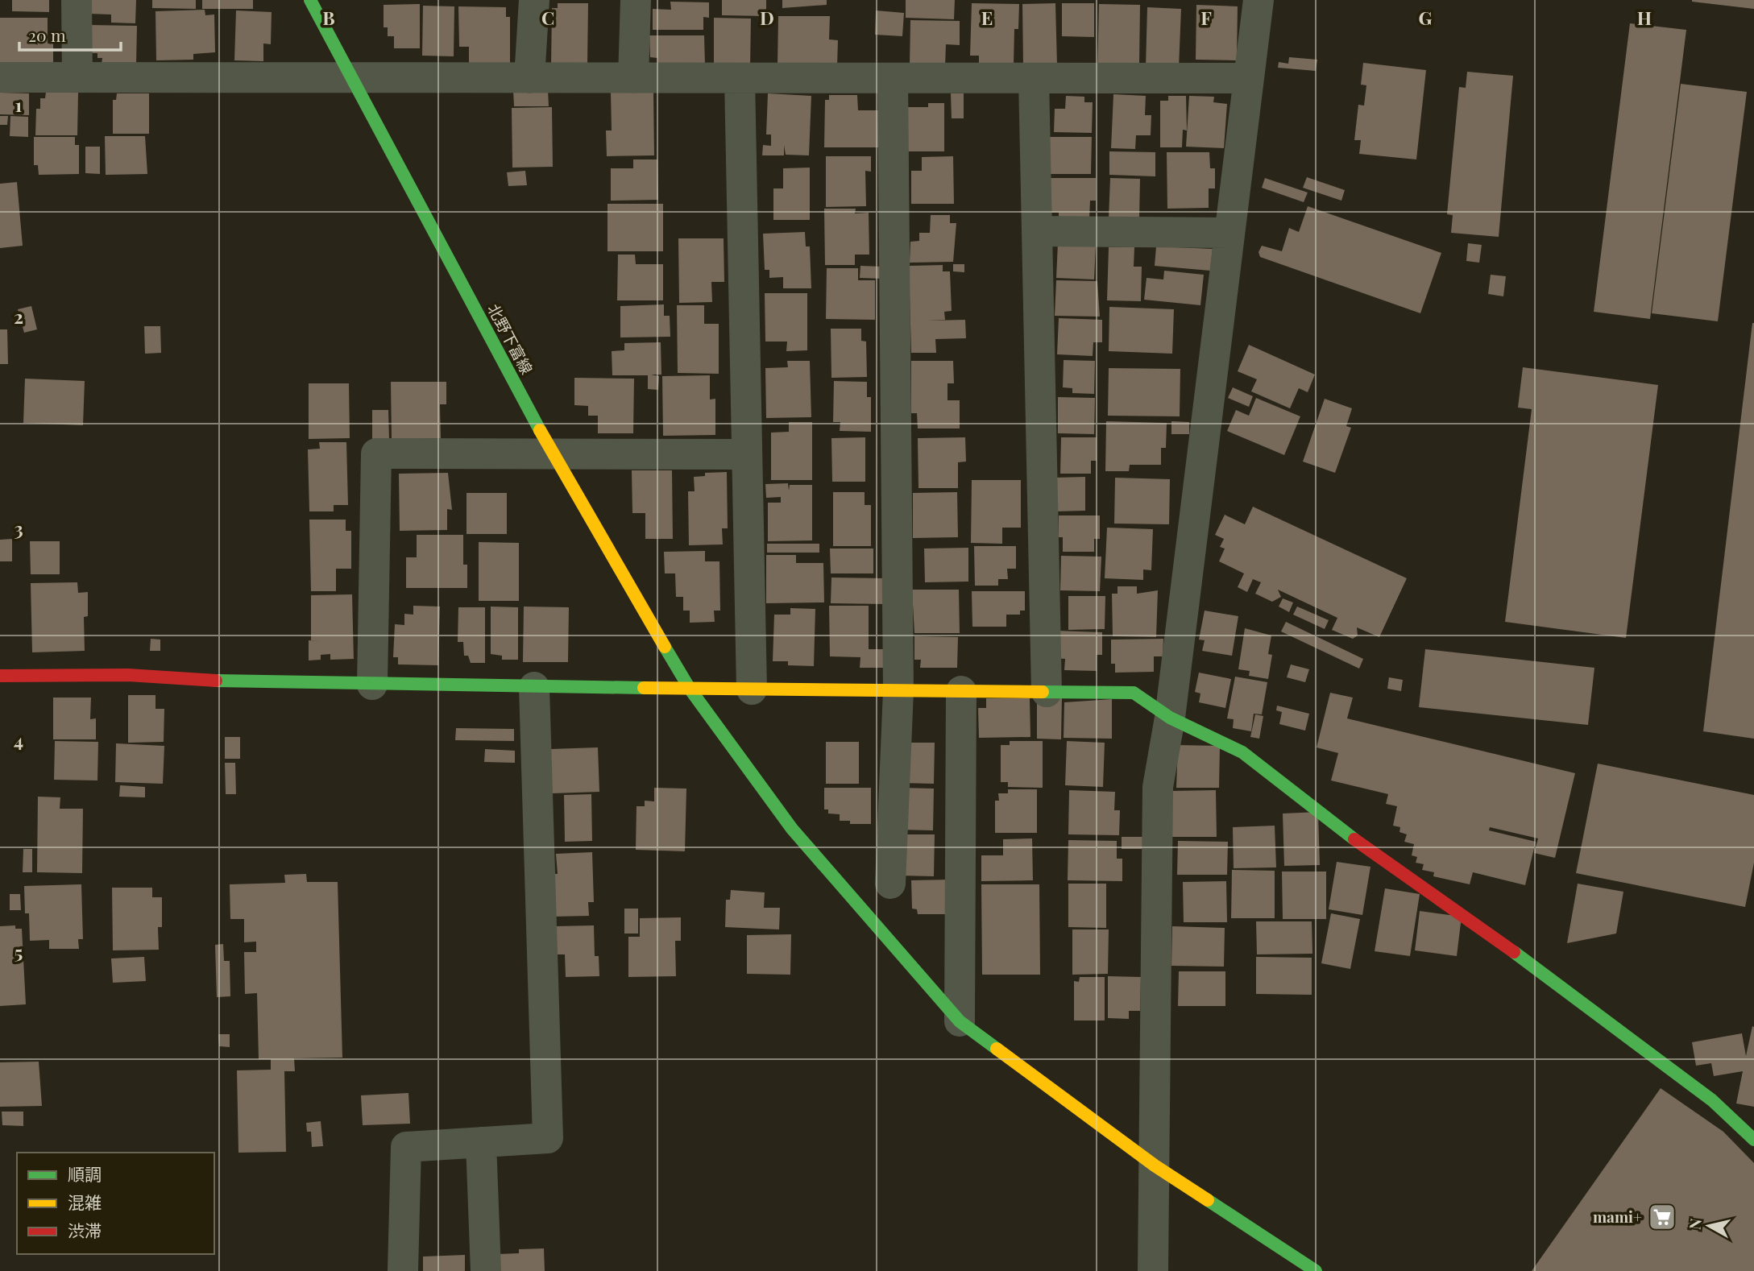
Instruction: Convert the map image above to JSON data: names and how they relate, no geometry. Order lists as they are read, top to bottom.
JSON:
{
  "streets": {
    "street": ["北野下富線"]
  },
  "places": {
    "supermarket": ["mami+"]
  },
  "legend": ["順調", "混雑", "渋滞"],
  "scale_bar": "20 m",
  "north": "left",
  "grid": {
    "columns": [
      "B",
      "C",
      "D",
      "E",
      "F",
      "G",
      "H"
    ],
    "rows": [
      "1",
      "2",
      "3",
      "4",
      "5"
    ]
  }
}
